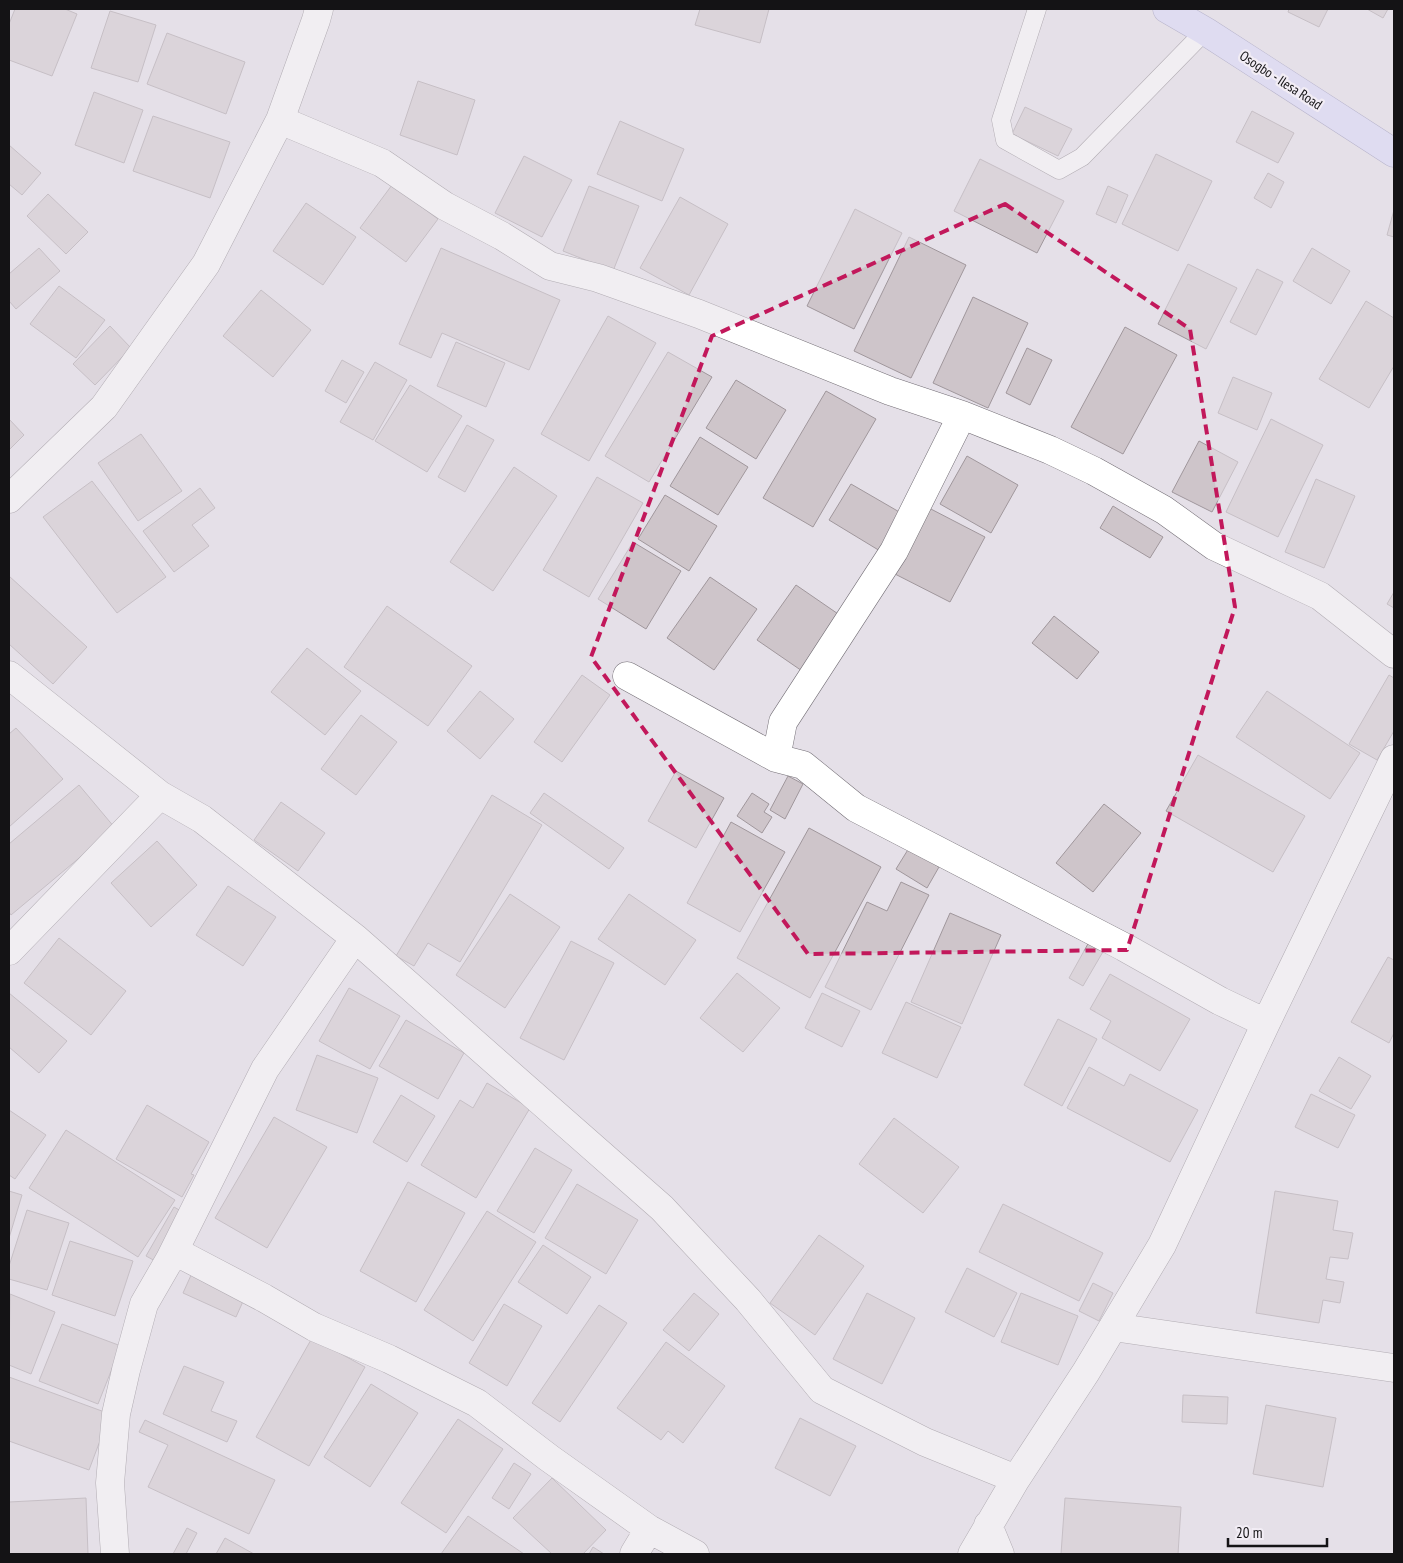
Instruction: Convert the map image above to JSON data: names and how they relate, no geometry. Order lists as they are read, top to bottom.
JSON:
{
  "streets": {
    "main road": ["Osogbo - Ilesa Road"]
  },
  "scale_bar": "20 m"
}
